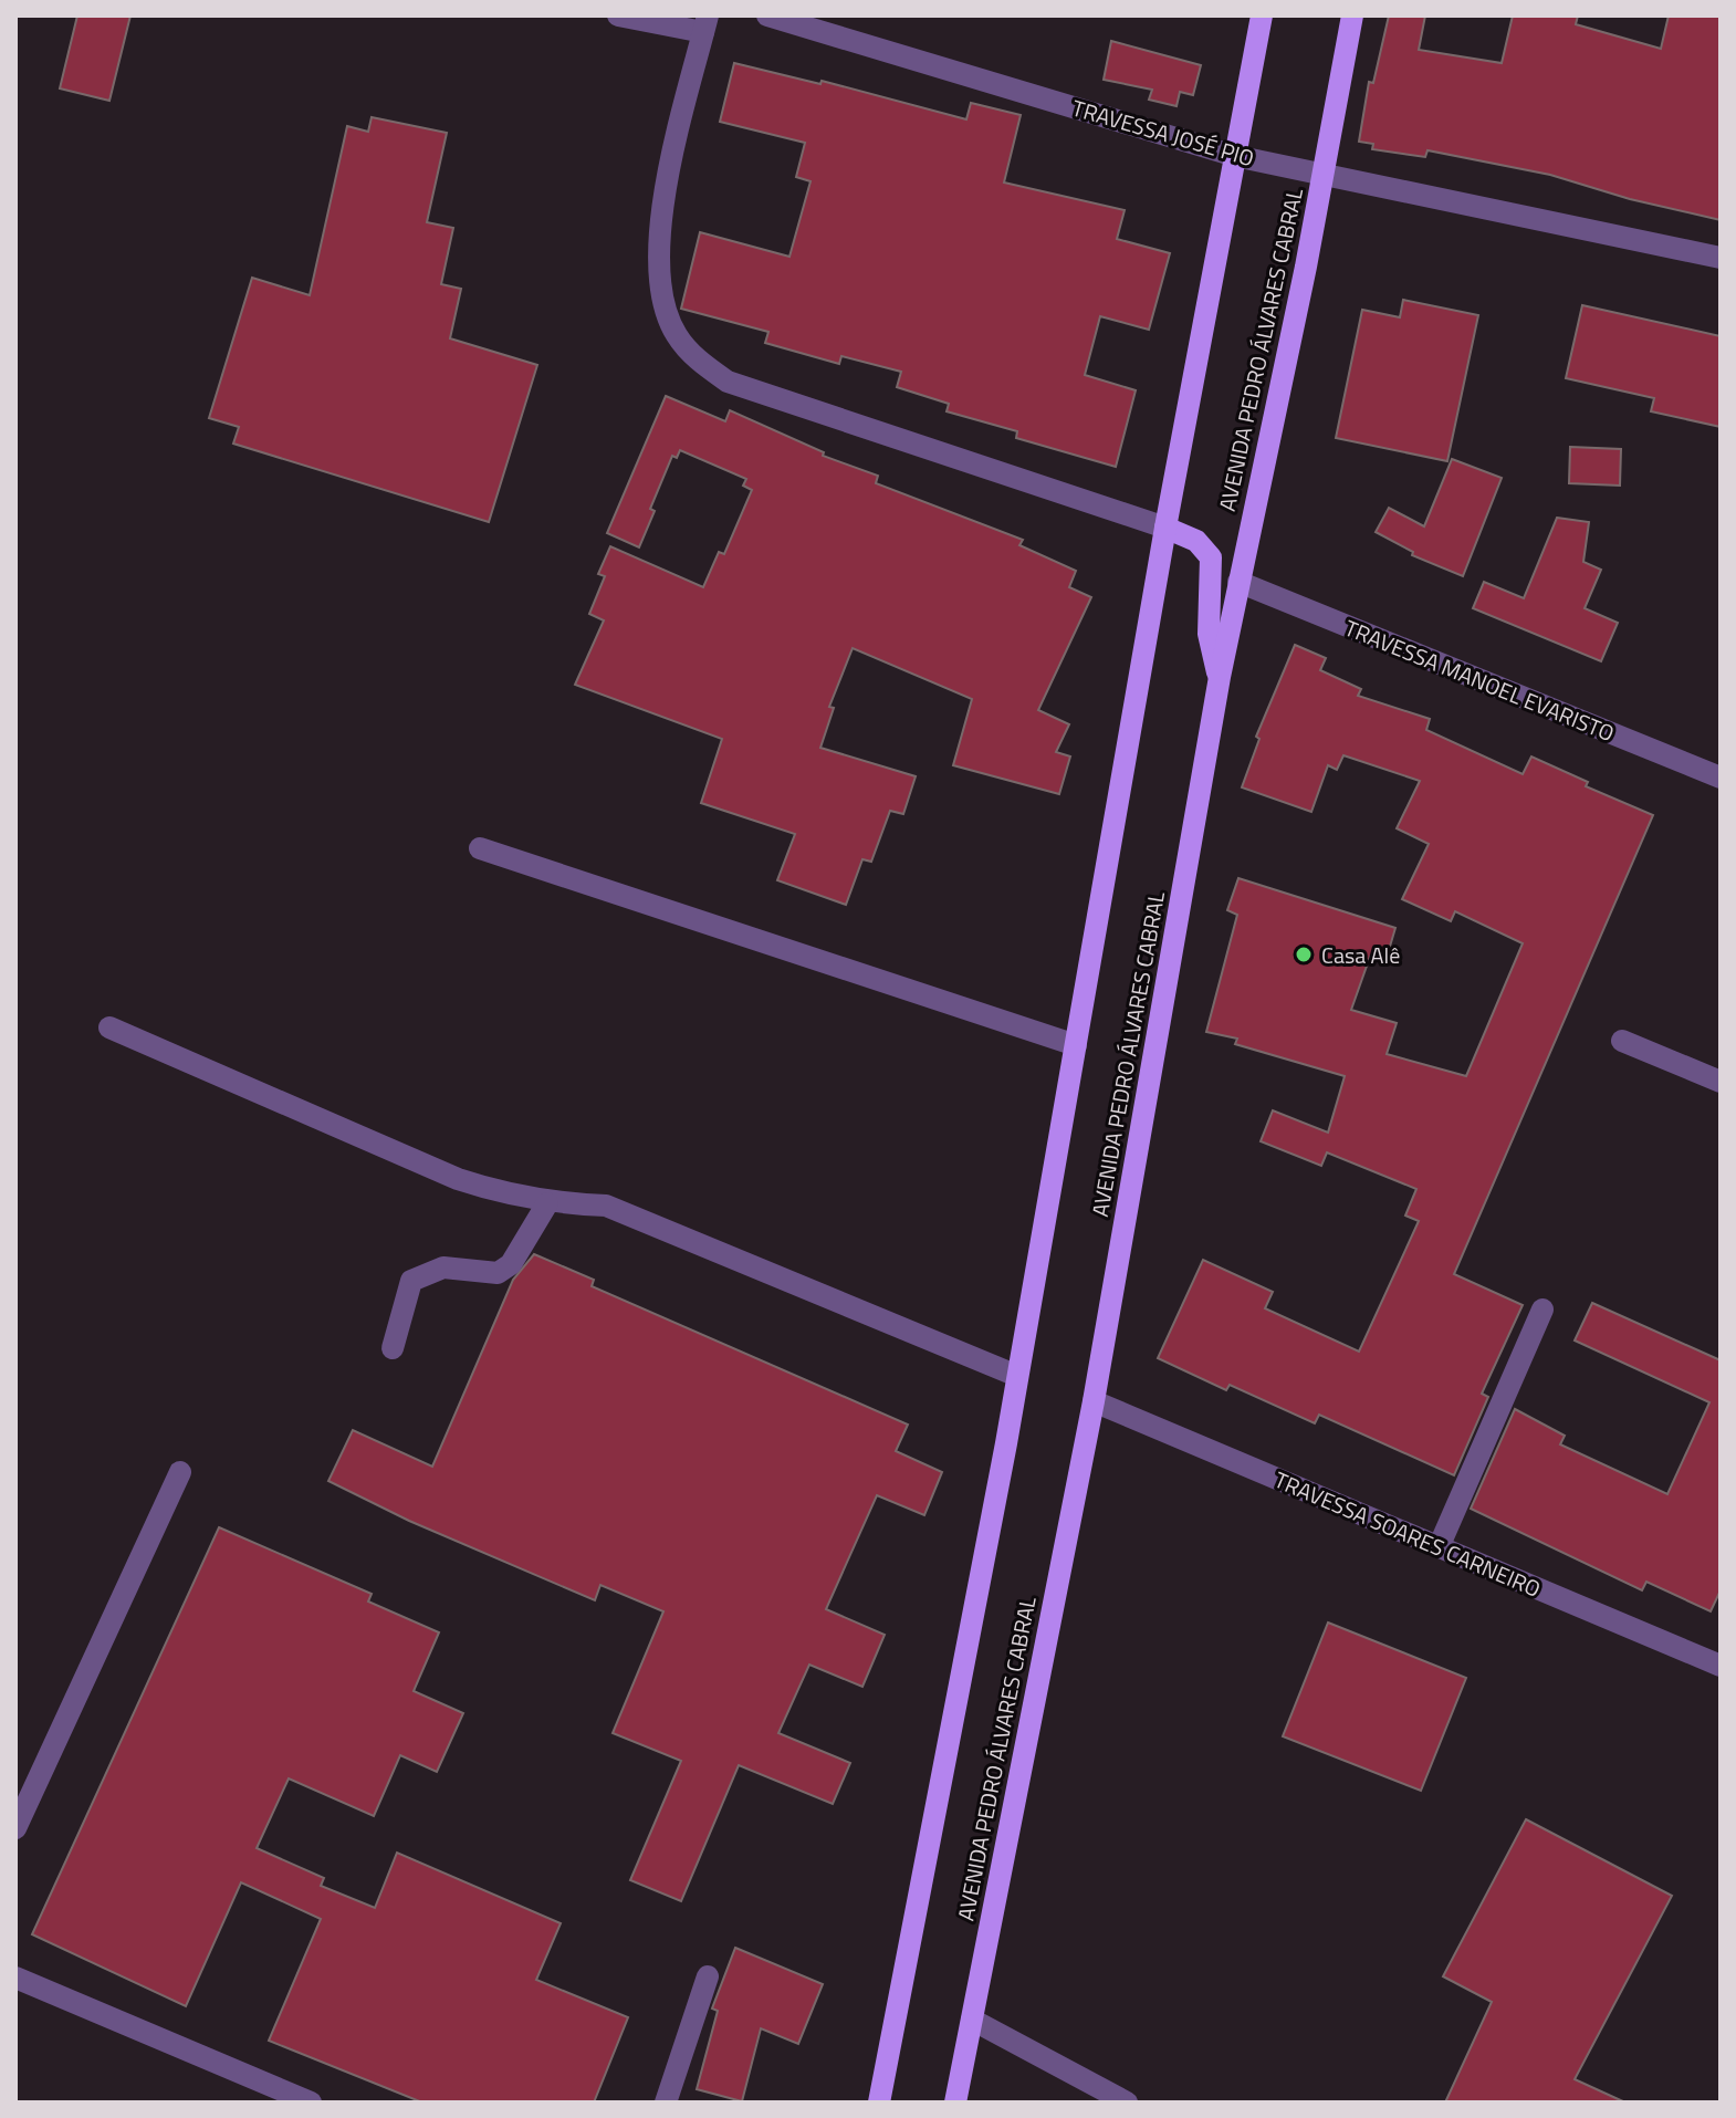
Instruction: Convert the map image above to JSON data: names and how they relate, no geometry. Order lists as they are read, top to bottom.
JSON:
{
  "streets": {
    "main road": ["AVENIDA PEDRO ÁLVARES CABRAL"],
    "street": ["TRAVESSA JOSÉ PIO", "TRAVESSA MANOEL EVARISTO", "TRAVESSA SOARES CARNEIRO"]
  },
  "crossings": [
    ["TRAVESSA JOSÉ PIO", "AVENIDA PEDRO ÁLVARES CABRAL"],
    ["AVENIDA PEDRO ÁLVARES CABRAL", "TRAVESSA MANOEL EVARISTO"],
    ["AVENIDA PEDRO ÁLVARES CABRAL", "TRAVESSA SOARES CARNEIRO"]
  ],
  "places": ["Casa Alê"]
}
